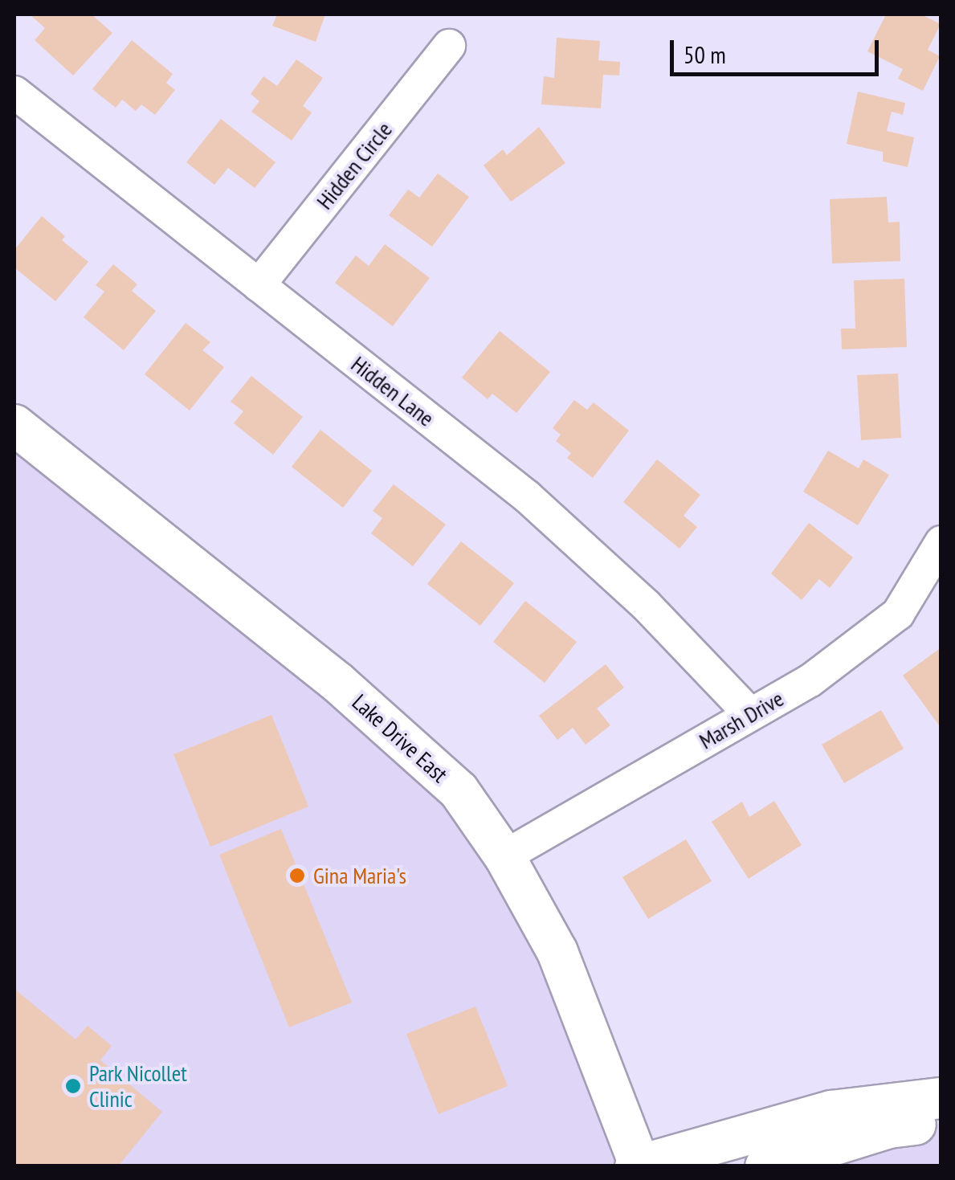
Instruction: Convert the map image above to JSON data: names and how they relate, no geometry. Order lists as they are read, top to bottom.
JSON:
{
  "streets": {
    "street": [
      "Hidden Circle",
      "Hidden Lane",
      "Marsh Drive",
      "Lake Drive East"
    ]
  },
  "crossings": [
    ["Hidden Circle", "Hidden Lane"],
    ["Hidden Lane", "Marsh Drive"],
    ["Marsh Drive", "Lake Drive East"]
  ],
  "places": ["Gina Maria's", "Park Nicollet Clinic"],
  "scale_bar": "50 m"
}
